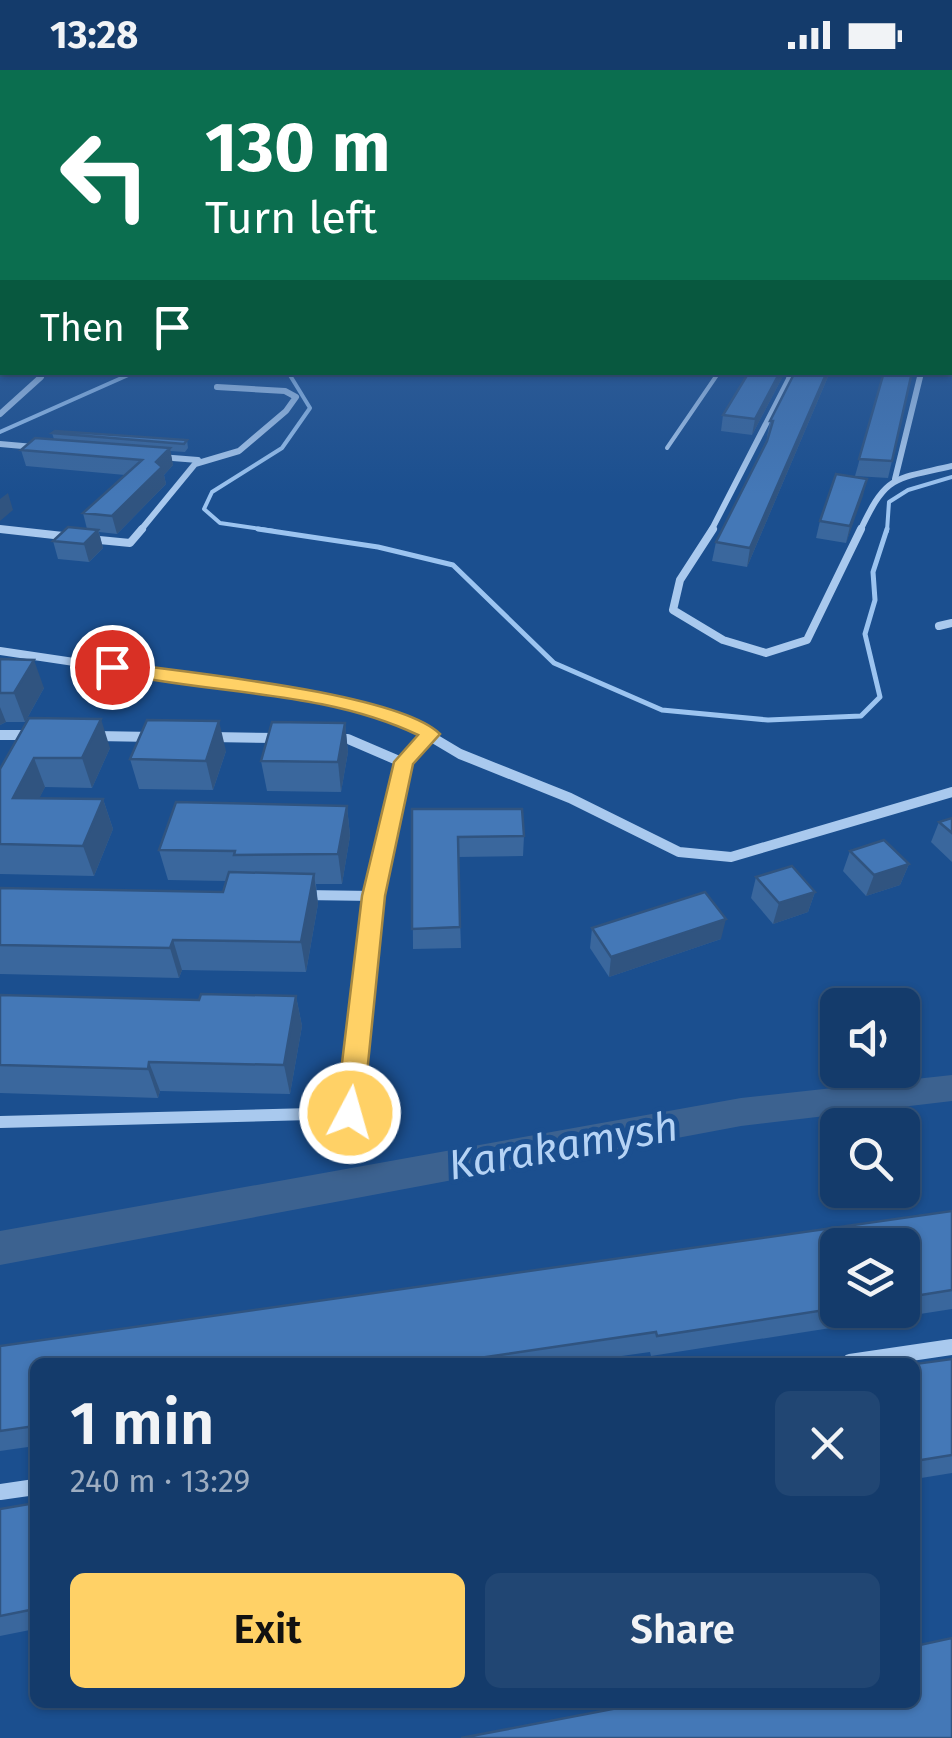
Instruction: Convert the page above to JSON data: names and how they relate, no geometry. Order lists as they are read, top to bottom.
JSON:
{
  "water": ["Karakamysh"],
  "page": {
    "status": "13:28",
    "turn": ["130 m", "Turn left"],
    "then": "Then",
    "heading": ["1 min", "240 m · 13:29"],
    "buttons": ["Exit", "Share"]
  }
}
